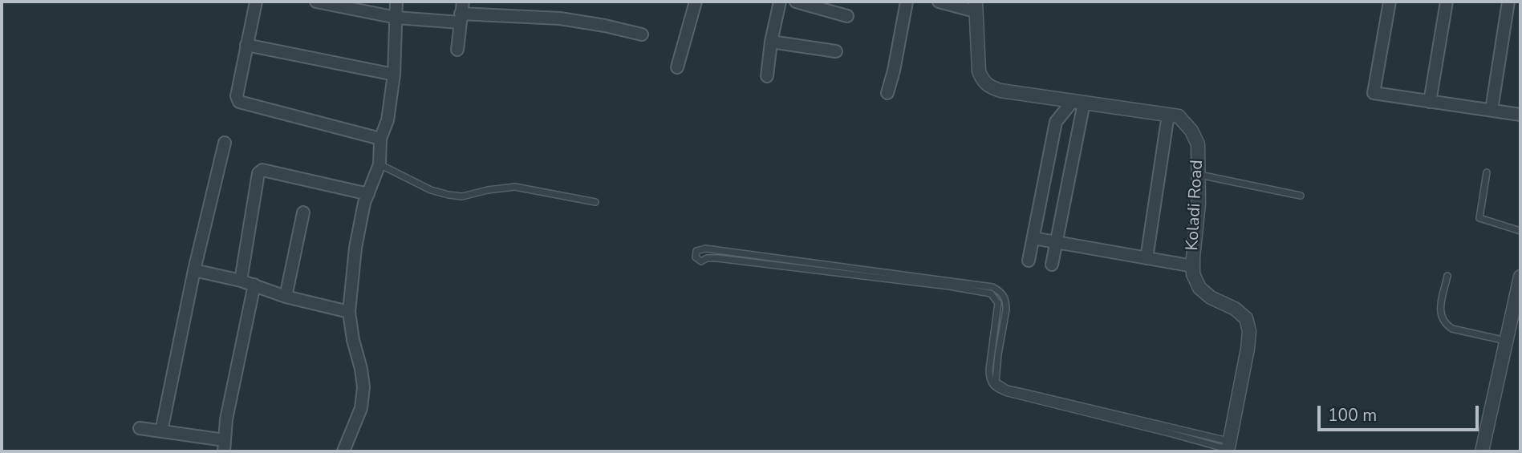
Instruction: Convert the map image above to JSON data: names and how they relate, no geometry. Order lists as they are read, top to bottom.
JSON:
{
  "streets": {
    "street": ["Koladi Road"]
  },
  "scale_bar": "100 m"
}
